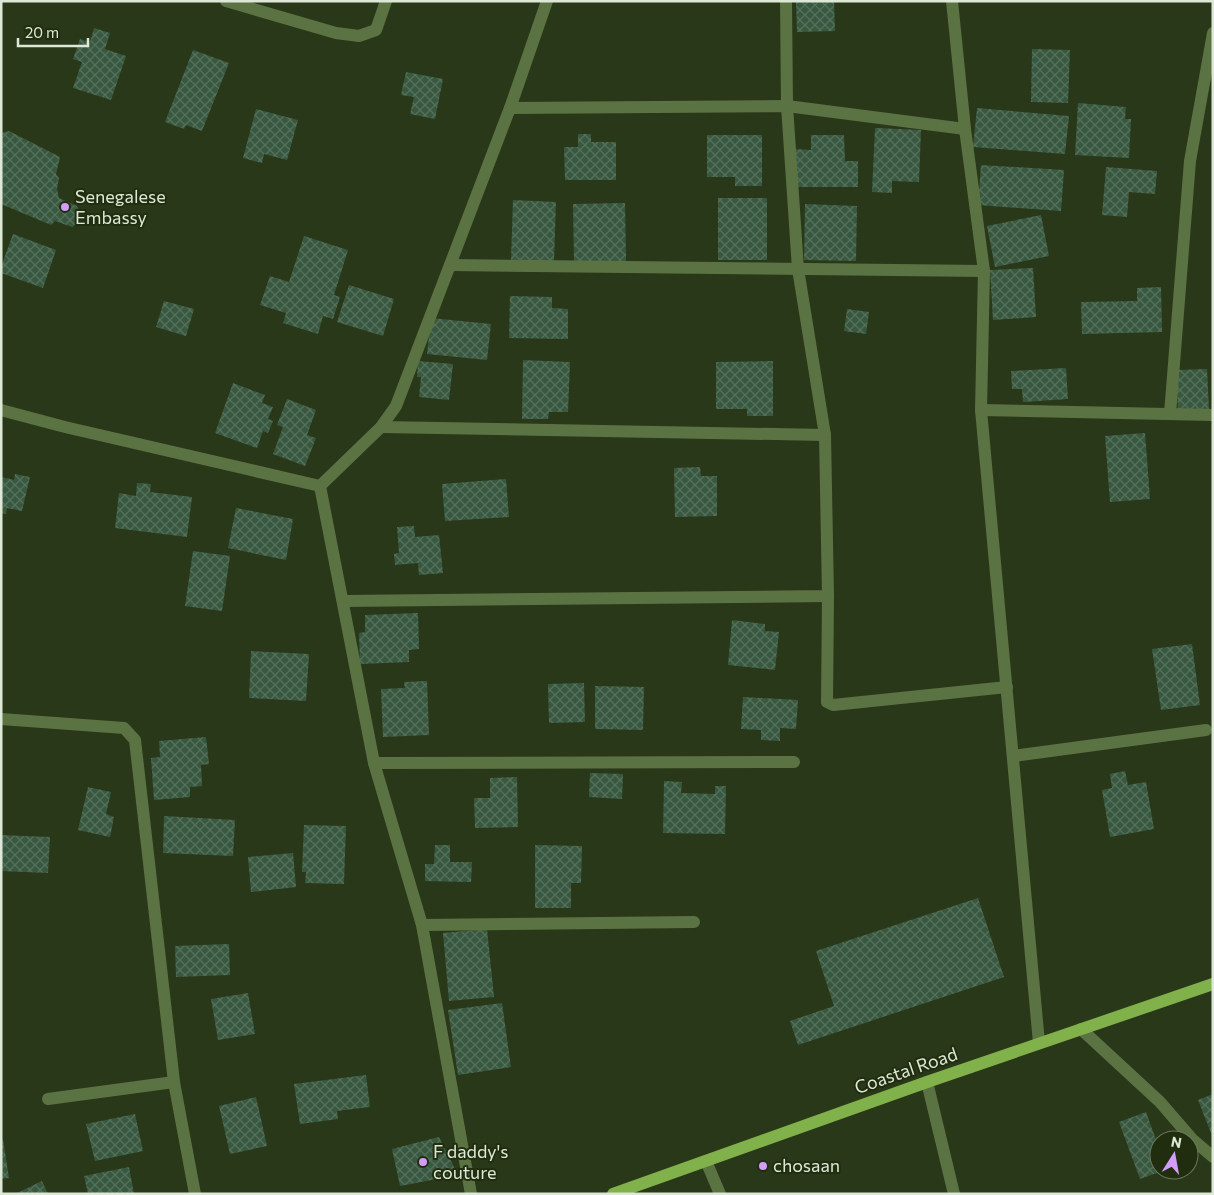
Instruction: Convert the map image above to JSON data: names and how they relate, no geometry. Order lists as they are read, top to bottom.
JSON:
{
  "streets": {
    "main road": ["Coastal Road"]
  },
  "places": ["Senegalese Embassy", "F daddy's couture", "chosaan"],
  "scale_bar": "20 m",
  "north": "top"
}
